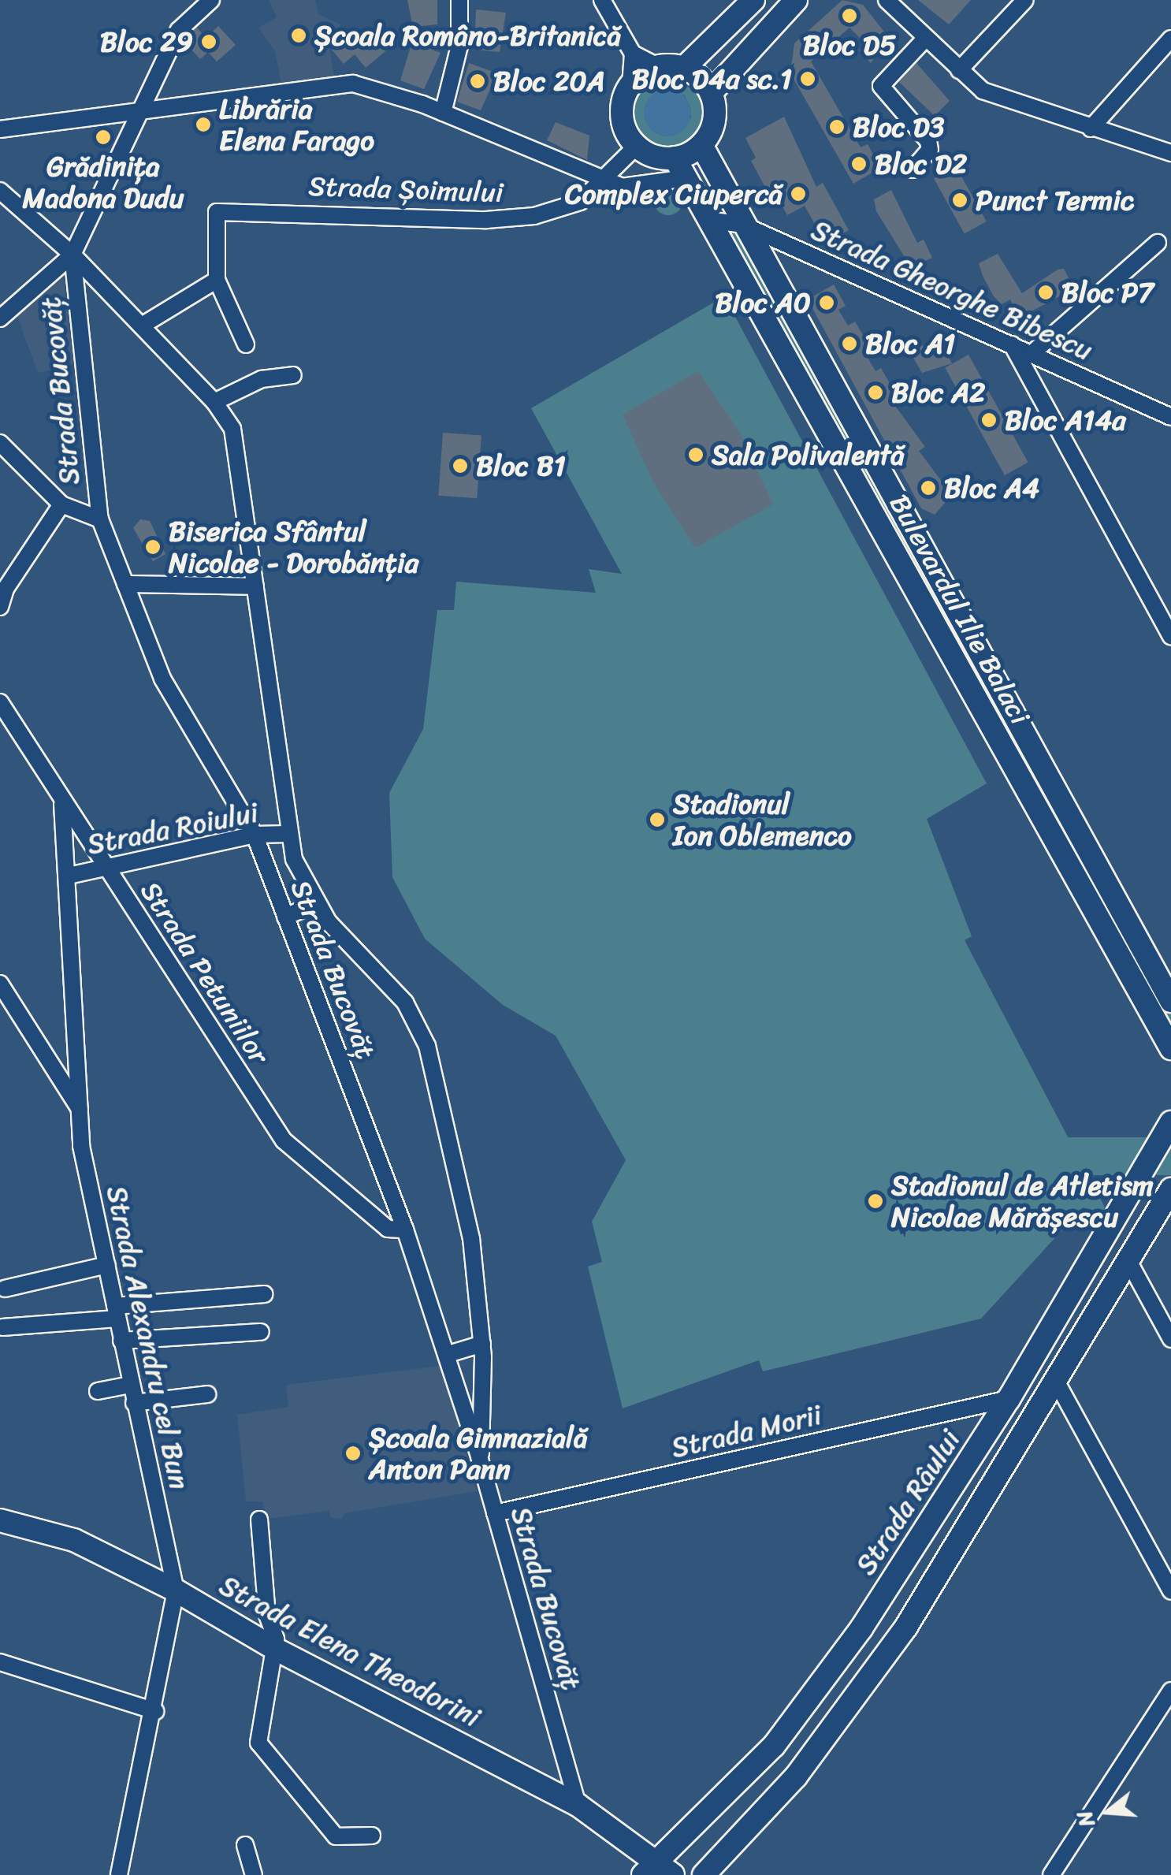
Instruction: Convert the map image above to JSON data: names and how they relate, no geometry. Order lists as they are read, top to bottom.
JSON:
{
  "streets": {
    "main road": ["Bulevardul Ilie Balaci", "Strada Râului", "Strada Elena Theodorini"],
    "street": [
      "Strada Șoimului",
      "Strada Gheorghe Bibescu",
      "Strada Bucovăț",
      "Strada Roiului",
      "Strada Petuniilor",
      "Strada Alexandru cel Bun",
      "Strada Morii"
    ]
  },
  "crossings": [
    ["Strada Șoimului", "Bulevardul Ilie Balaci"],
    ["Strada Gheorghe Bibescu", "Bulevardul Ilie Balaci"],
    ["Strada Bucovăț", "Strada Roiului"],
    ["Strada Bucovăț", "Strada Petuniilor"],
    ["Strada Bucovăț", "Strada Morii"],
    ["Strada Bucovăț", "Strada Elena Theodorini"],
    ["Strada Roiului", "Strada Petuniilor"],
    ["Strada Roiului", "Strada Alexandru cel Bun"],
    ["Strada Petuniilor", "Strada Alexandru cel Bun"],
    ["Strada Alexandru cel Bun", "Strada Elena Theodorini"],
    ["Strada Morii", "Strada Râului"],
    ["Strada Râului", "Strada Elena Theodorini"]
  ],
  "places": [
    "Bloc D5",
    "Școala Româno-Britanică",
    "Bloc 29",
    "Bloc D4a sc.1",
    "Bloc 20A",
    "Librăria Elena Farago",
    "Bloc D3",
    "Grădinița Madona Dudu",
    "Bloc D2",
    "Complex Ciupercă",
    "Punct Termic",
    "Bloc P7",
    "Bloc A0",
    "Bloc A1",
    "Bloc A2",
    "Bloc A14a",
    "Sala Polivalentă",
    "Bloc B1",
    "Bloc A4",
    "Biserica Sfântul Nicolae - Dorobănția",
    "Stadionul Ion Oblemenco",
    "Stadionul de Atletism Nicolae Mărășescu",
    "Școala Gimnazială Anton Pann"
  ],
  "north": "left"
}
